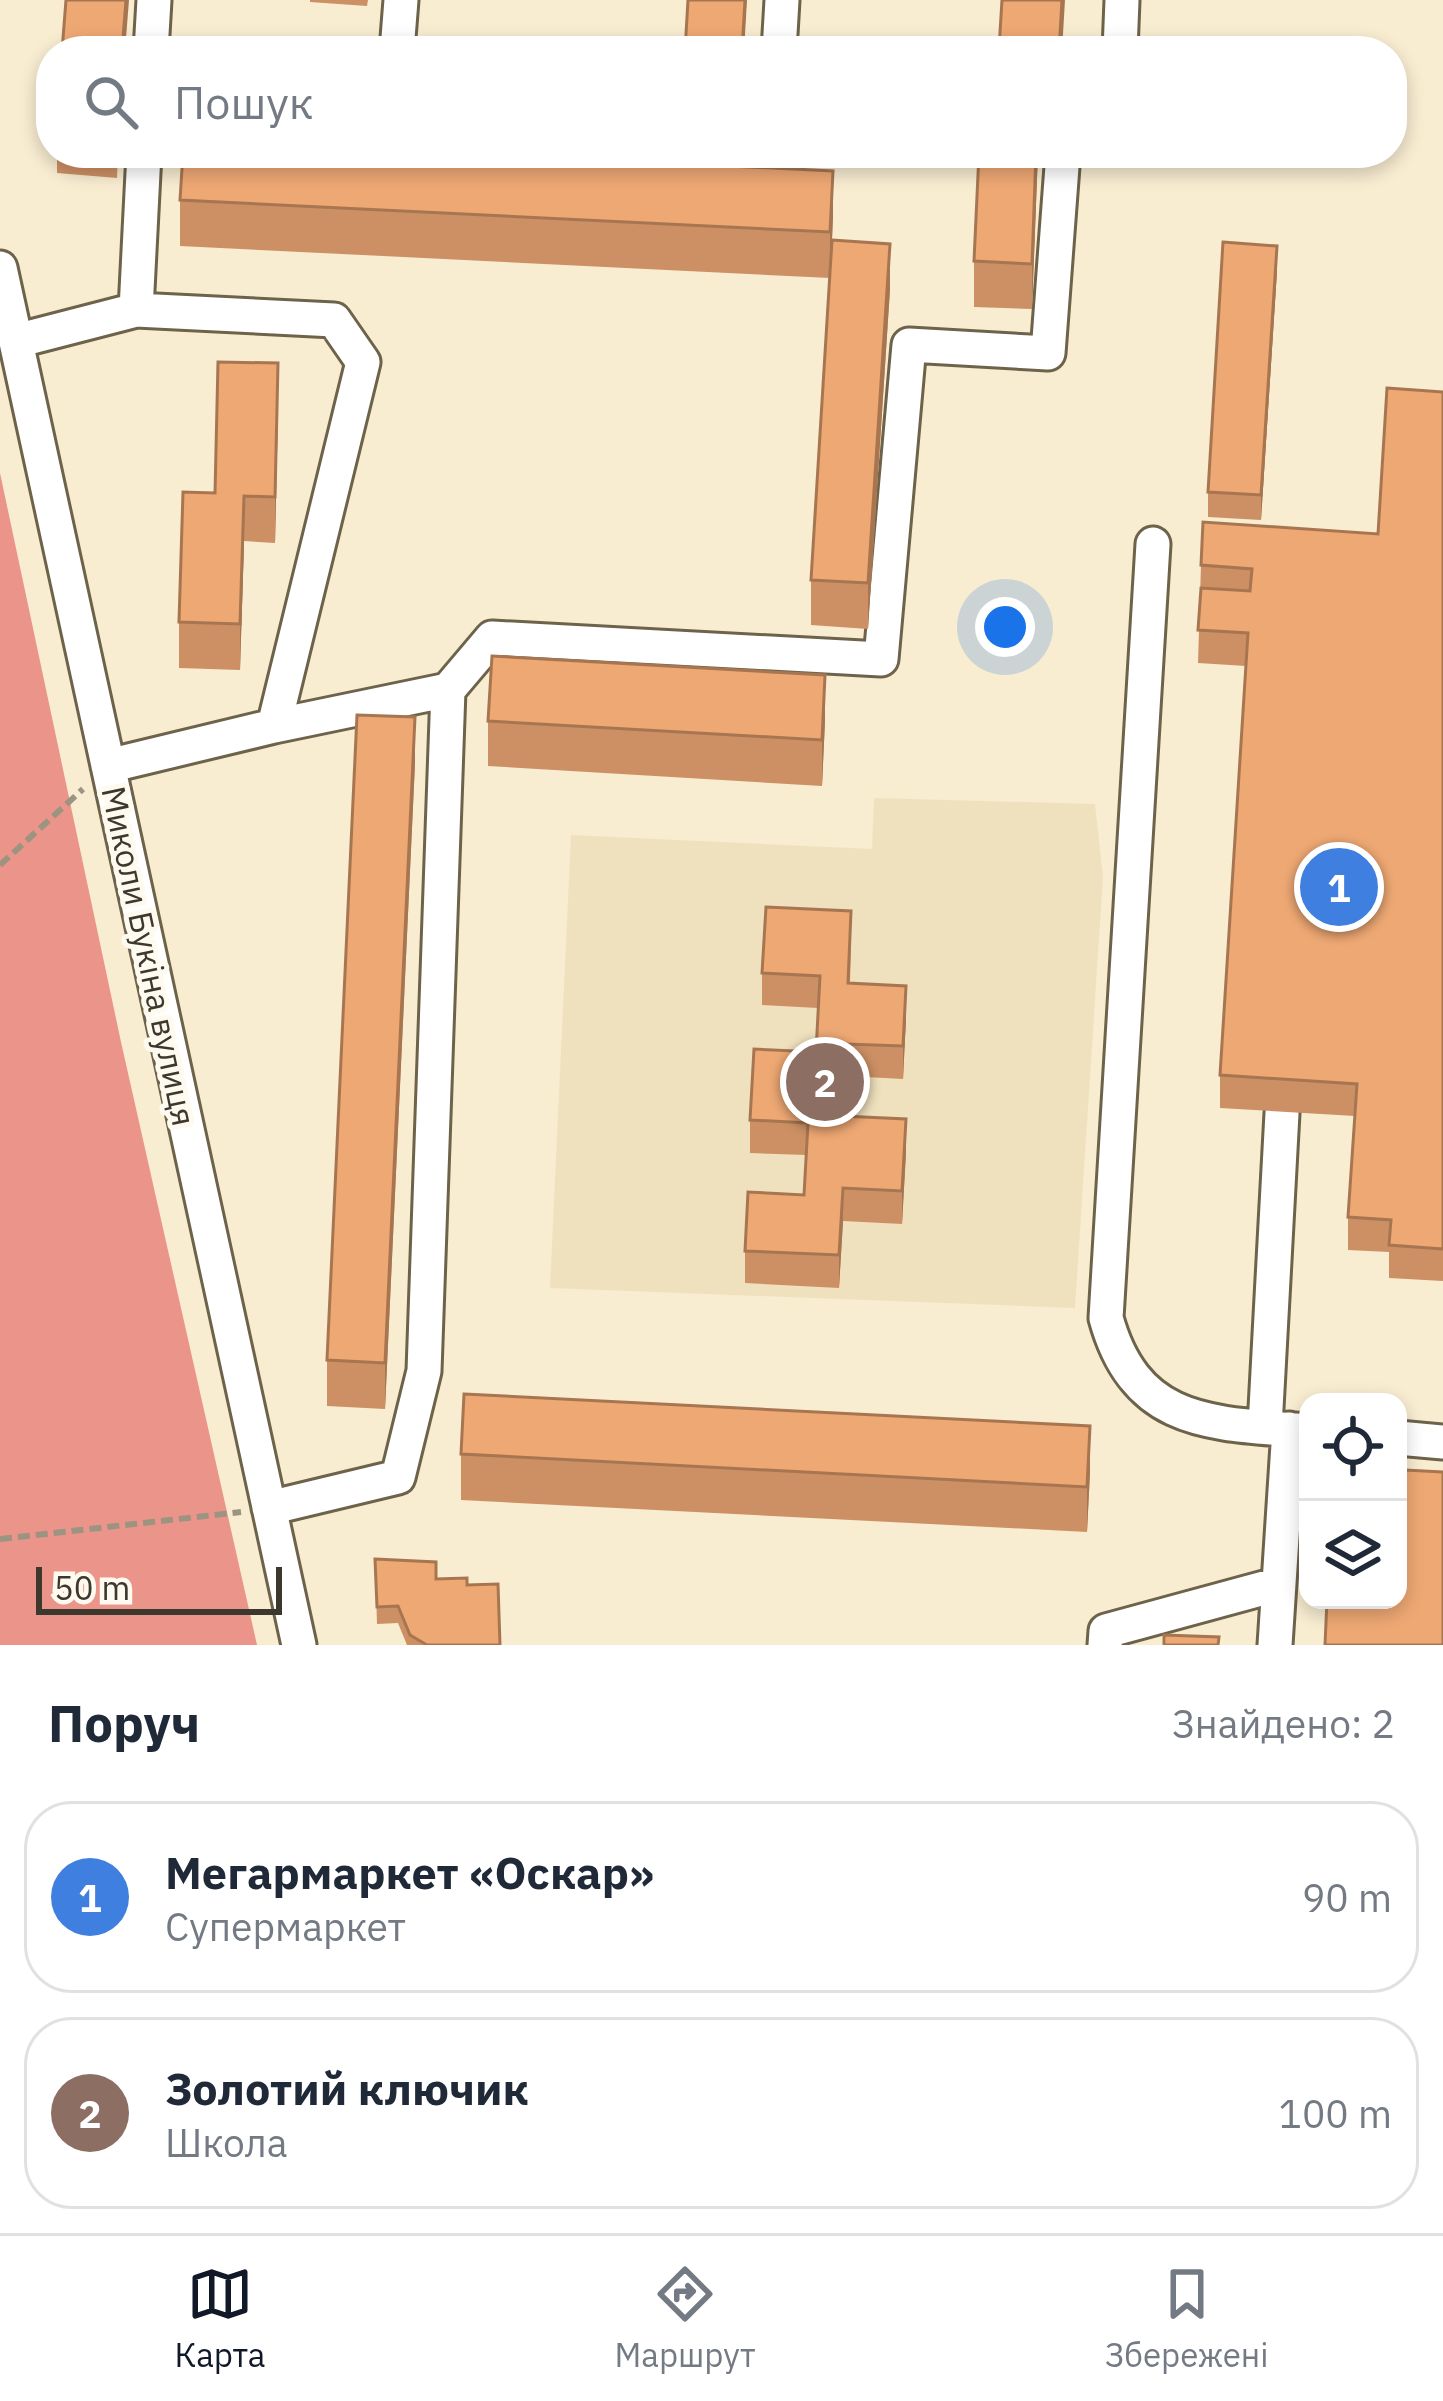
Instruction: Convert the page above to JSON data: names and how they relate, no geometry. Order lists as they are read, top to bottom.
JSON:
{
  "streets": {
    "street": ["Миколи Букіна вулиця"]
  },
  "scale_bar": "50 m",
  "page": {
    "search": "Пошук",
    "pins": ["1", "2"],
    "scale": "50 m",
    "heading": ["Поруч", "Знайдено: 2"],
    "list": [
      {
        "mark": "1",
        "name": "Мегармаркет «Оскар»",
        "note": "Супермаркет",
        "value": "90 m"
      },
      {
        "mark": "2",
        "name": "Золотий ключик",
        "note": "Школа",
        "value": "100 m"
      }
    ],
    "nav": ["Карта", "Маршрут", "Збережені"]
  }
}
